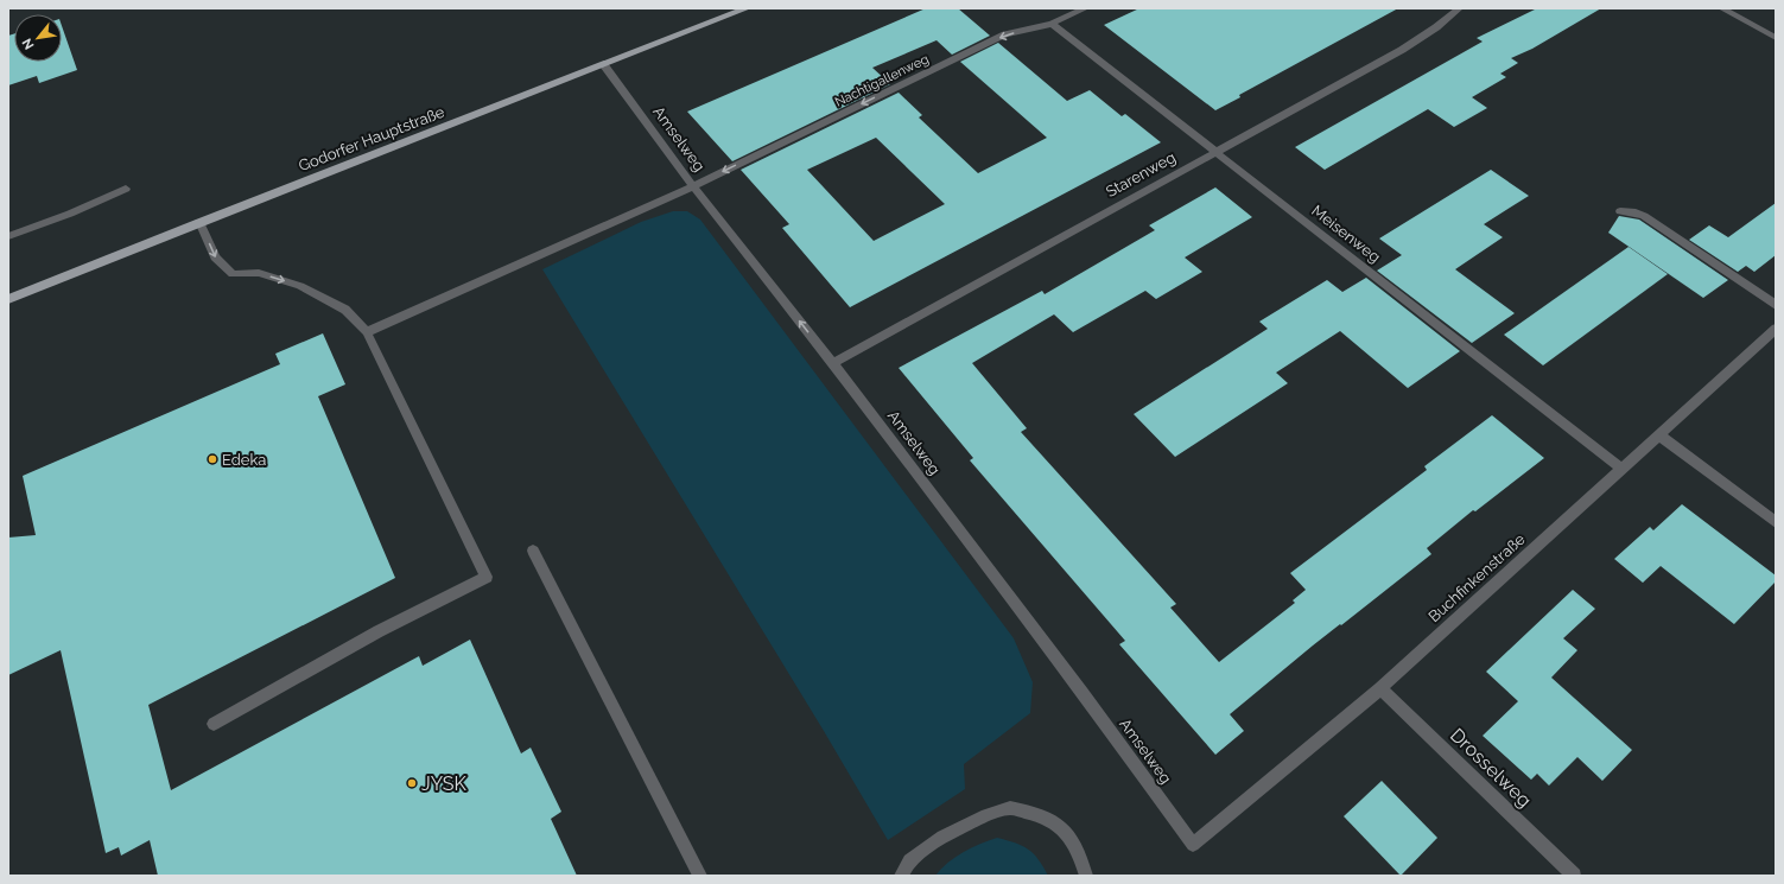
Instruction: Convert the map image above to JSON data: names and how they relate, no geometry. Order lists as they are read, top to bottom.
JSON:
{
  "streets": {
    "main road": ["Godorfer Hauptstraße"],
    "street": [
      "Nachtigallenweg",
      "Amselweg",
      "Starenweg",
      "Meisenweg",
      "Buchfinkenstraße",
      "Drosselweg"
    ]
  },
  "crossings": [
    ["Nachtigallenweg", "Amselweg"],
    ["Nachtigallenweg", "Meisenweg"],
    ["Godorfer Hauptstraße", "Amselweg"],
    ["Amselweg", "Starenweg"],
    ["Amselweg", "Buchfinkenstraße"],
    ["Starenweg", "Meisenweg"],
    ["Meisenweg", "Buchfinkenstraße"],
    ["Buchfinkenstraße", "Drosselweg"]
  ],
  "one_way": ["Nachtigallenweg"],
  "places": ["Edeka", "JYSK"],
  "north": "bottom left"
}
